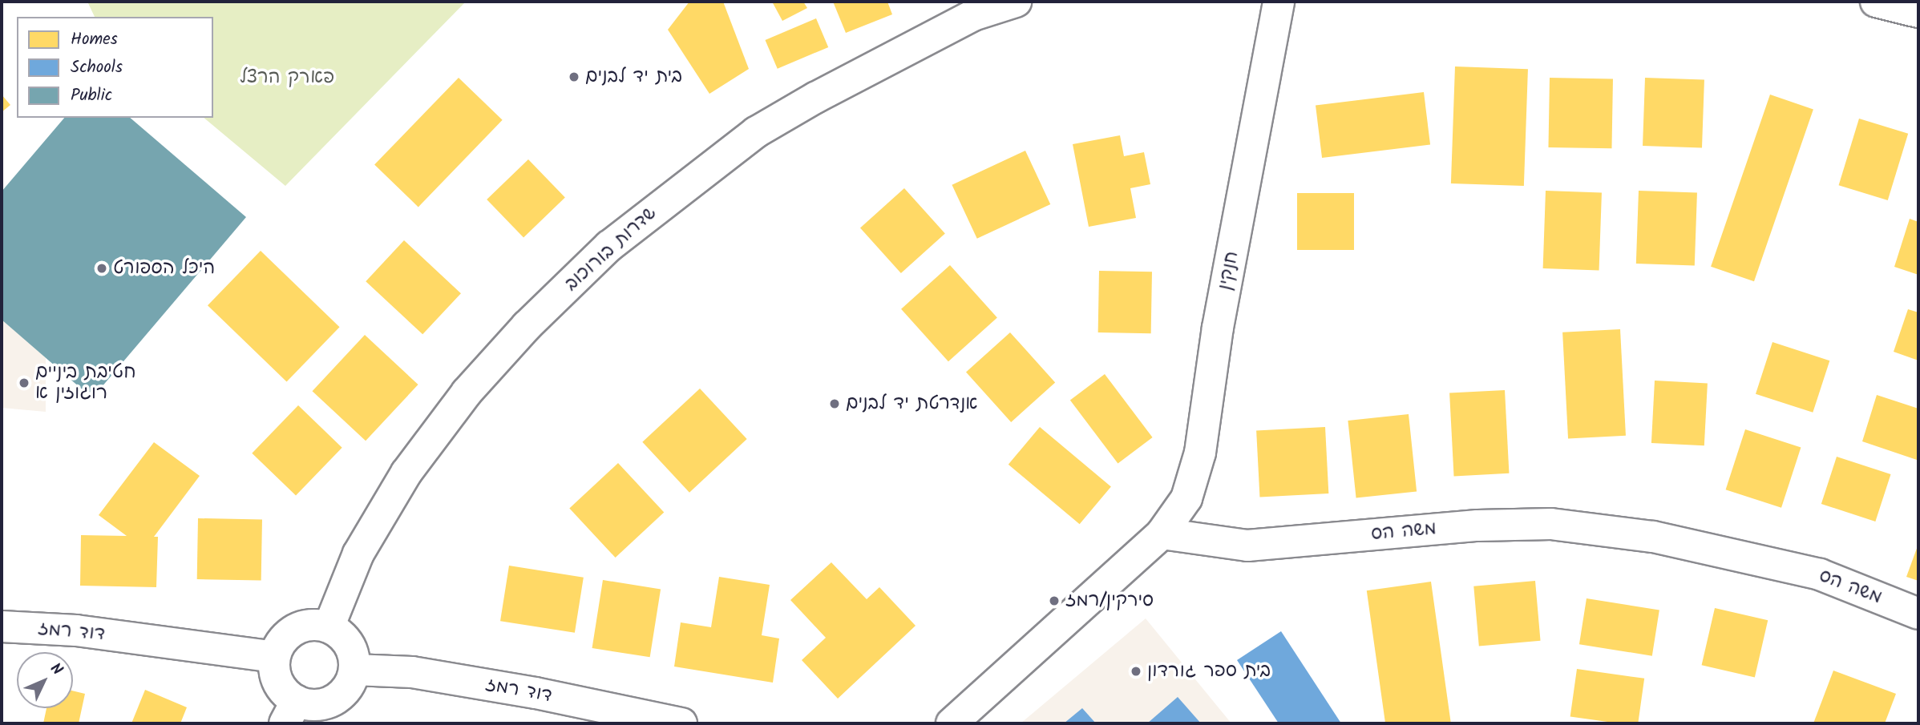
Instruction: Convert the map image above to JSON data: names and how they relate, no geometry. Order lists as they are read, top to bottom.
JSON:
{
  "streets": {
    "street": [
      "שדרות בורוכוב",
      "חנקין",
      "משה הס",
      "דוד רמז"
    ]
  },
  "crossings": [
    ["שדרות בורוכוב", "דוד רמז"],
    ["חנקין", "משה הס"]
  ],
  "parks": ["פארק הרצל"],
  "places": [
    "בית יד לבנים",
    "היכל הספורט",
    "חטיבת ביניים רוגוזין א",
    "אנדרטת יד לבנים",
    "סירקין/רמז",
    "בית ספר גורדון"
  ],
  "legend": ["Homes", "Schools", "Public"],
  "north": "top right"
}
